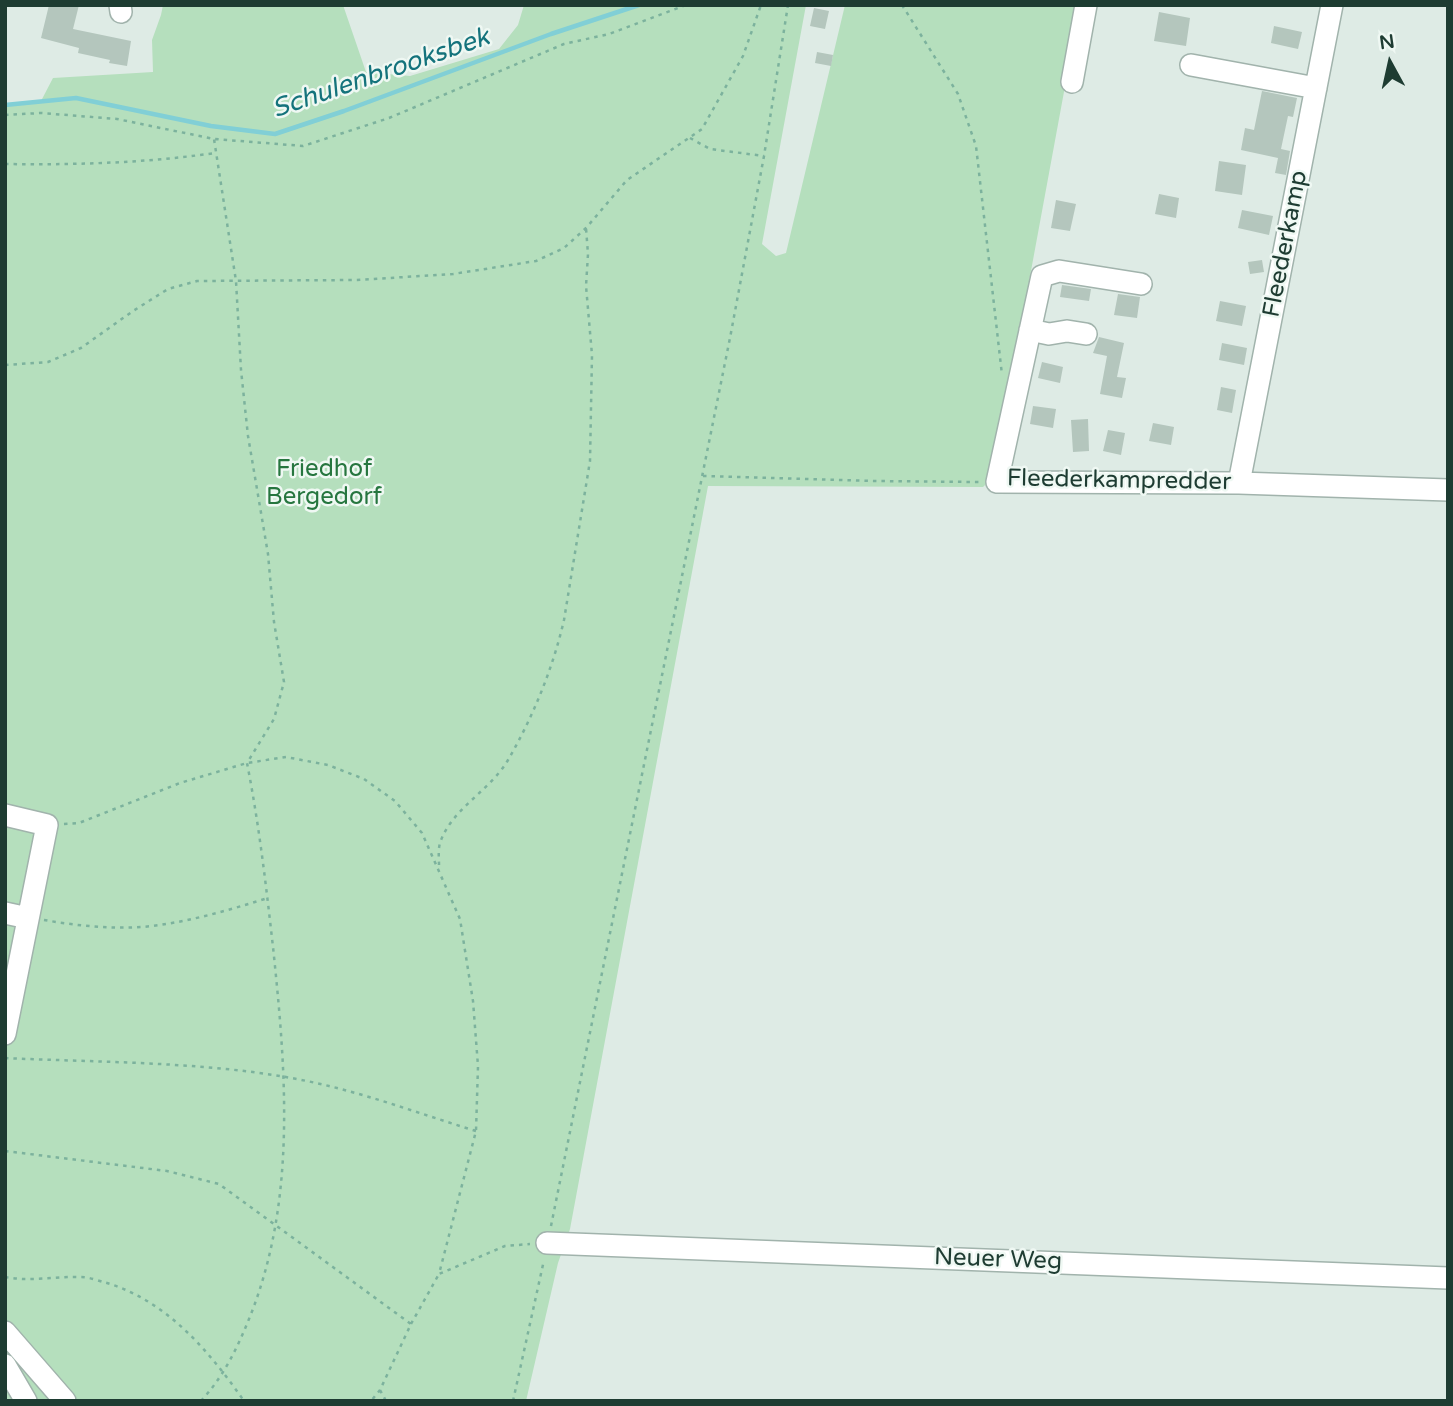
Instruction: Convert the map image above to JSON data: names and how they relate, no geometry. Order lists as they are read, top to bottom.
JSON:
{
  "streets": {
    "street": ["Fleederkamp", "Fleederkampredder", "Neuer Weg"]
  },
  "crossings": [
    ["Fleederkamp", "Fleederkampredder"]
  ],
  "water": ["Schulenbrooksbek"],
  "parks": ["Friedhof Bergedorf"],
  "north": "top"
}
